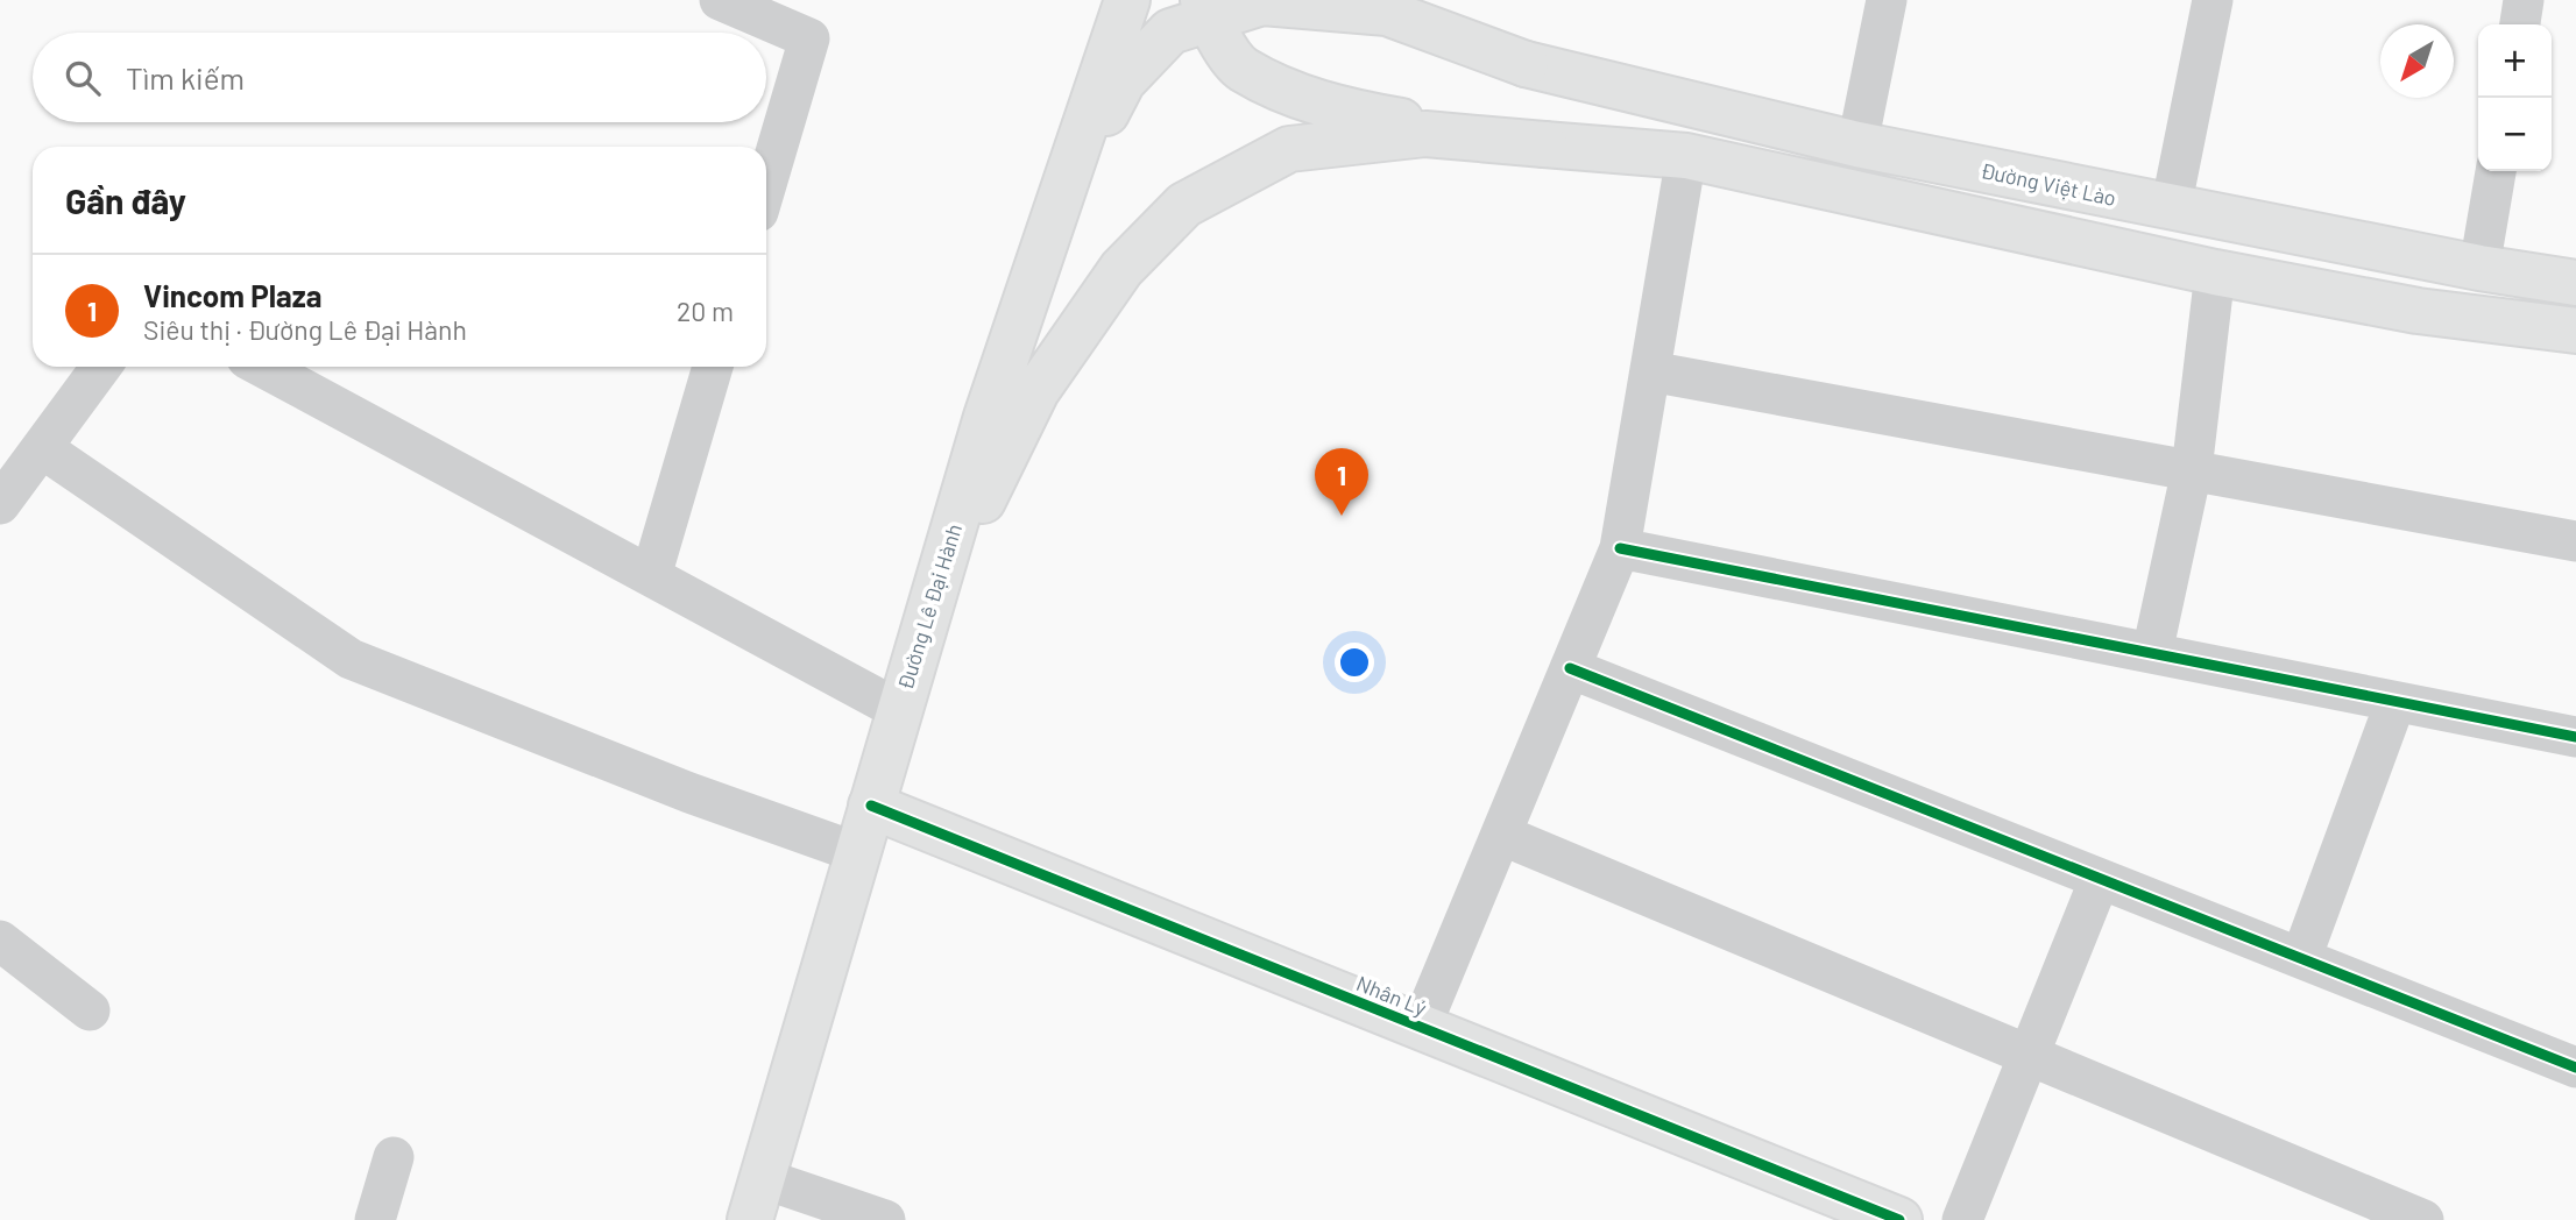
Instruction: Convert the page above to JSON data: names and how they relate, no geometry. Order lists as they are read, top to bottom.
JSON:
{
  "streets": {
    "main road": ["Đường Việt Lào", "Đường Lê Đại Hành", "Nhân Lý"]
  },
  "crossings": [
    ["Đường Việt Lào", "Đường Lê Đại Hành"],
    ["Đường Lê Đại Hành", "Nhân Lý"]
  ],
  "north": "bottom left",
  "page": {
    "map_buttons": ["+", "−"],
    "search": "Tìm kiếm",
    "heading": "Gần đây",
    "list": [
      {
        "mark": "1",
        "name": "Vincom Plaza",
        "note": "Siêu thị · Đường Lê Đại Hành",
        "value": "20 m"
      }
    ],
    "pins": "1"
  }
}
